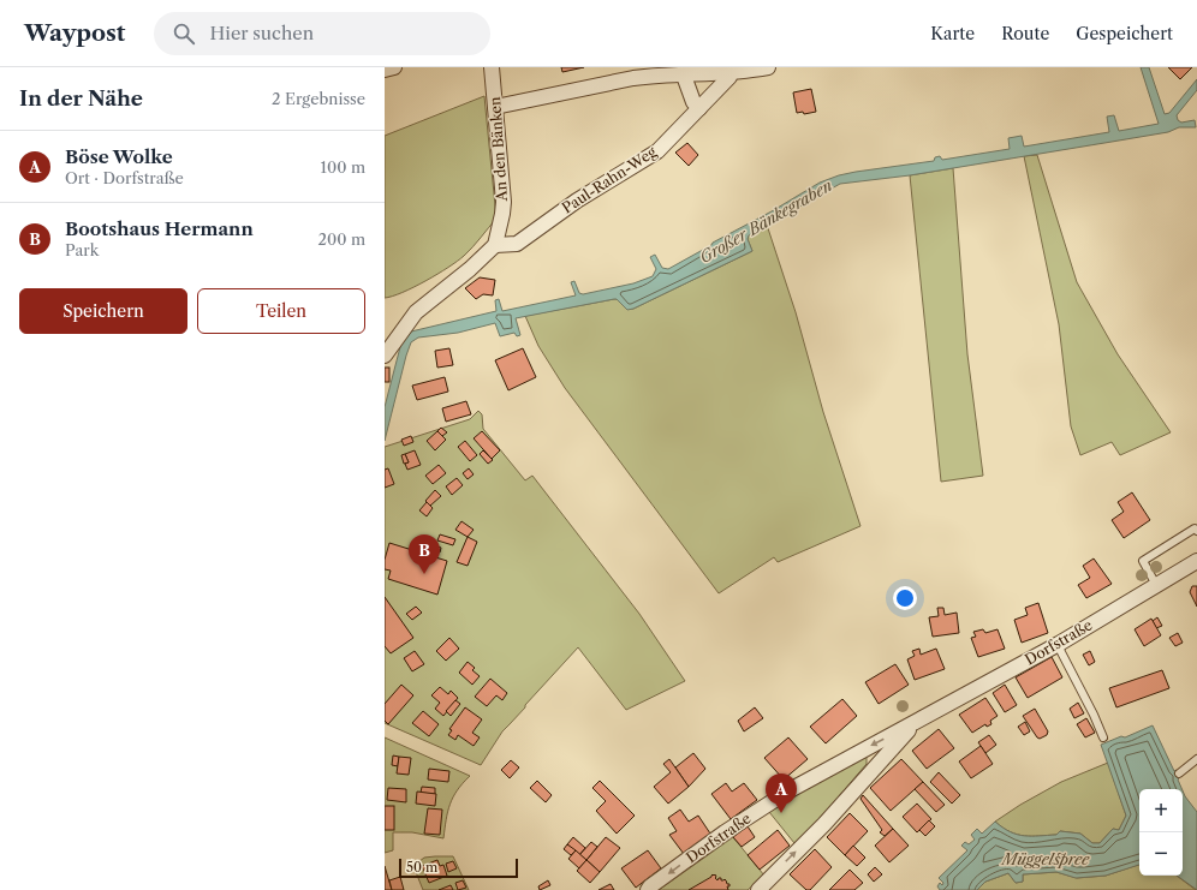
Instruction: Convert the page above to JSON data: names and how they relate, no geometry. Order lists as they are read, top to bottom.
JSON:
{
  "streets": {
    "street": ["An den Bänken", "Paul-Rahn-Weg", "Dorfstraße"]
  },
  "crossings": [
    ["An den Bänken", "Paul-Rahn-Weg"]
  ],
  "water": ["Großer Bänkegraben", "Müggelspree"],
  "scale_bar": "50 m",
  "page": {
    "header": "Waypost",
    "search": "Hier suchen",
    "nav": ["Karte", "Route", "Gespeichert"],
    "heading": ["In der Nähe", "2 Ergebnisse"],
    "list": [
      {
        "mark": "A",
        "name": "Böse Wolke",
        "note": "Ort · Dorfstraße",
        "value": "100 m"
      },
      {
        "mark": "B",
        "name": "Bootshaus Hermann",
        "note": "Park",
        "value": "200 m"
      }
    ],
    "buttons": ["Speichern", "Teilen"],
    "pins": ["B", "A"],
    "map_buttons": ["+", "−"],
    "scale": "50 m"
  }
}
